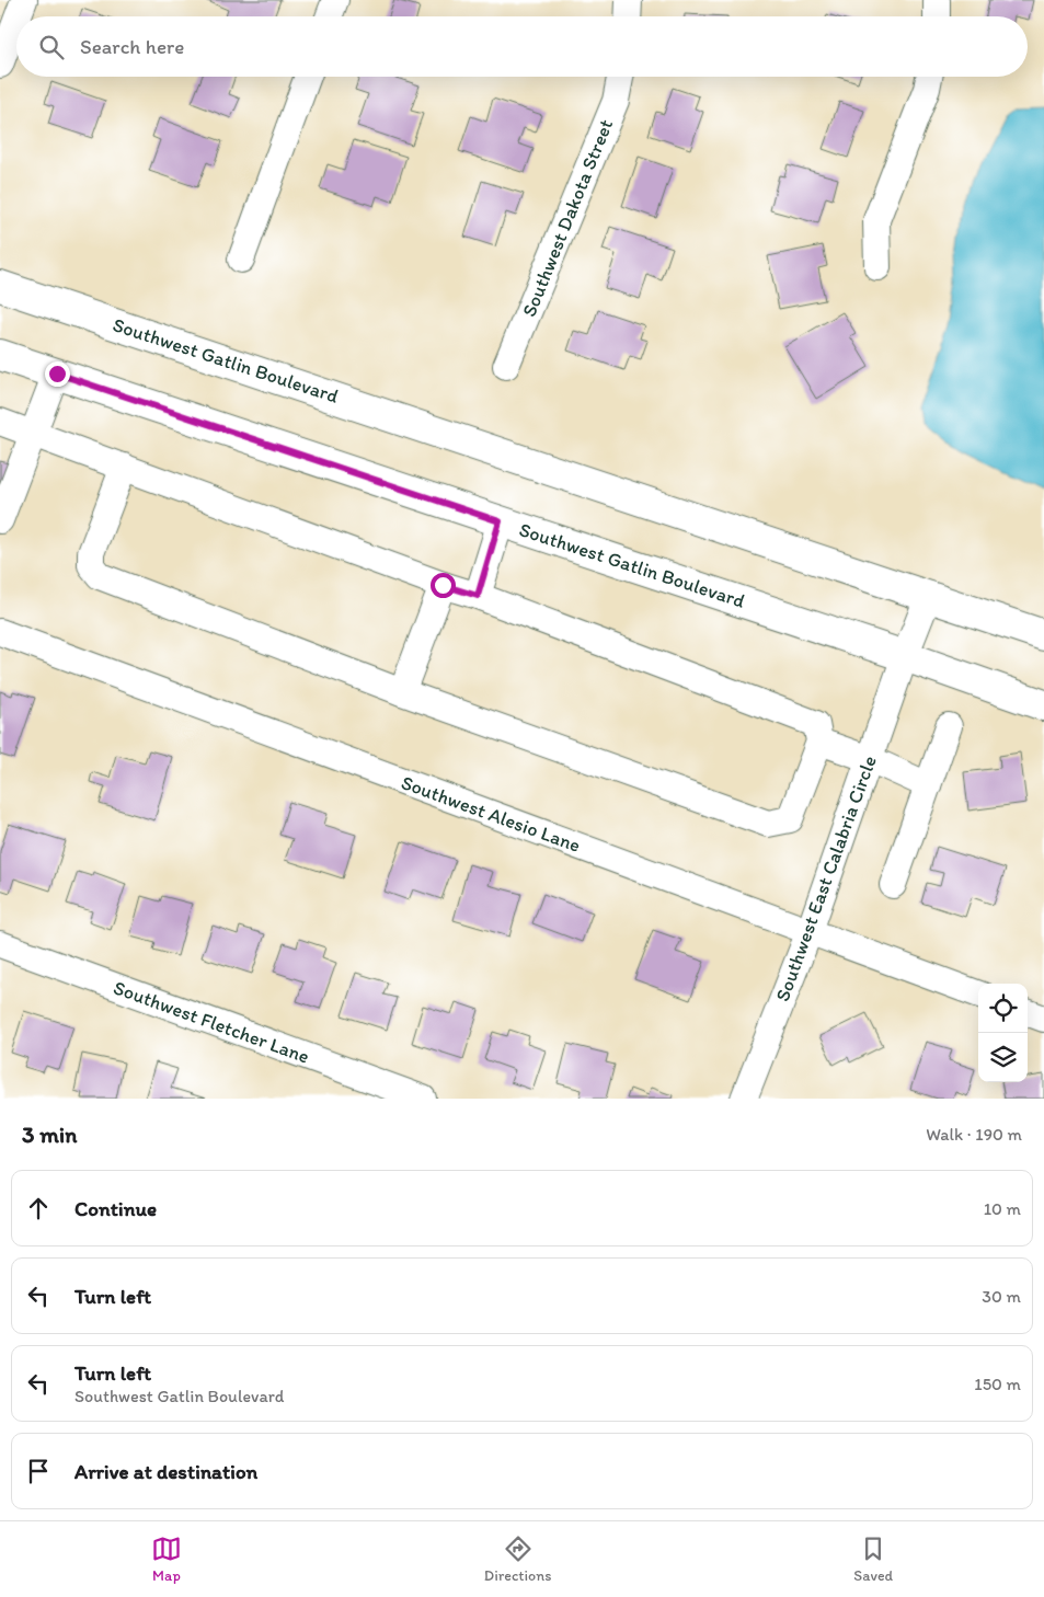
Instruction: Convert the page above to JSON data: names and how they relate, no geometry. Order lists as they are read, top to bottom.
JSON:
{
  "streets": {
    "main road": ["Southwest Gatlin Boulevard"],
    "street": [
      "Southwest Dakota Street",
      "Southwest Alesio Lane",
      "Southwest East Calabria Circle",
      "Southwest Fletcher Lane"
    ]
  },
  "crossings": [
    ["Southwest Gatlin Boulevard", "Southwest East Calabria Circle"],
    ["Southwest Alesio Lane", "Southwest East Calabria Circle"]
  ],
  "page": {
    "search": "Search here",
    "heading": ["3 min", "Walk · 190 m"],
    "list": [
      ["Continue", "10 m"],
      ["Turn left", "30 m"],
      ["Turn left", "Southwest Gatlin Boulevard", "150 m"],
      "Arrive at destination"
    ],
    "nav": ["Map", "Directions", "Saved"]
  }
}
